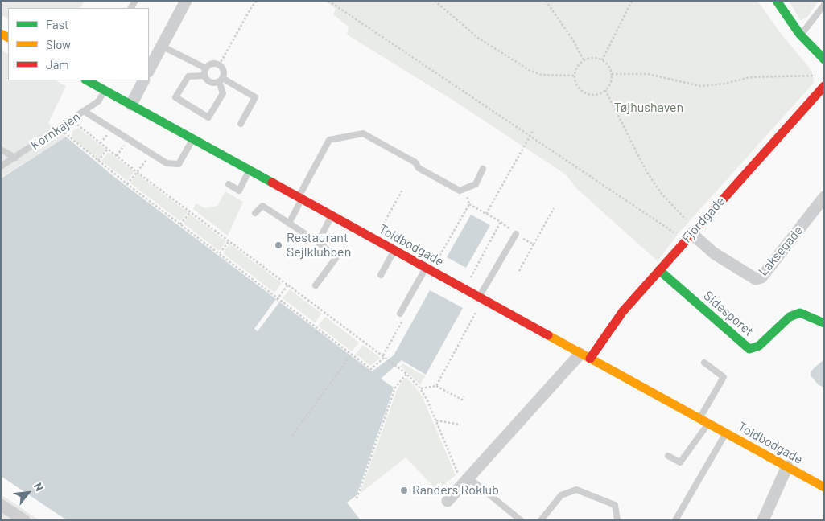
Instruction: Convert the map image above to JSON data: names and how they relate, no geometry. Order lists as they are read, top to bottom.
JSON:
{
  "streets": {
    "street": [
      "Fjordgade",
      "Toldbodgade",
      "Laksegade",
      "Sidesporet"
    ],
    "lane": ["Kornkajen"]
  },
  "crossings": [
    ["Kornkajen", "Toldbodgade"],
    ["Fjordgade", "Toldbodgade"],
    ["Fjordgade", "Laksegade"],
    ["Fjordgade", "Sidesporet"]
  ],
  "parks": ["Tøjhushaven"],
  "places": ["Restaurant Sejlklubben", "Randers Roklub"],
  "legend": ["Fast", "Slow", "Jam"],
  "north": "top right"
}
